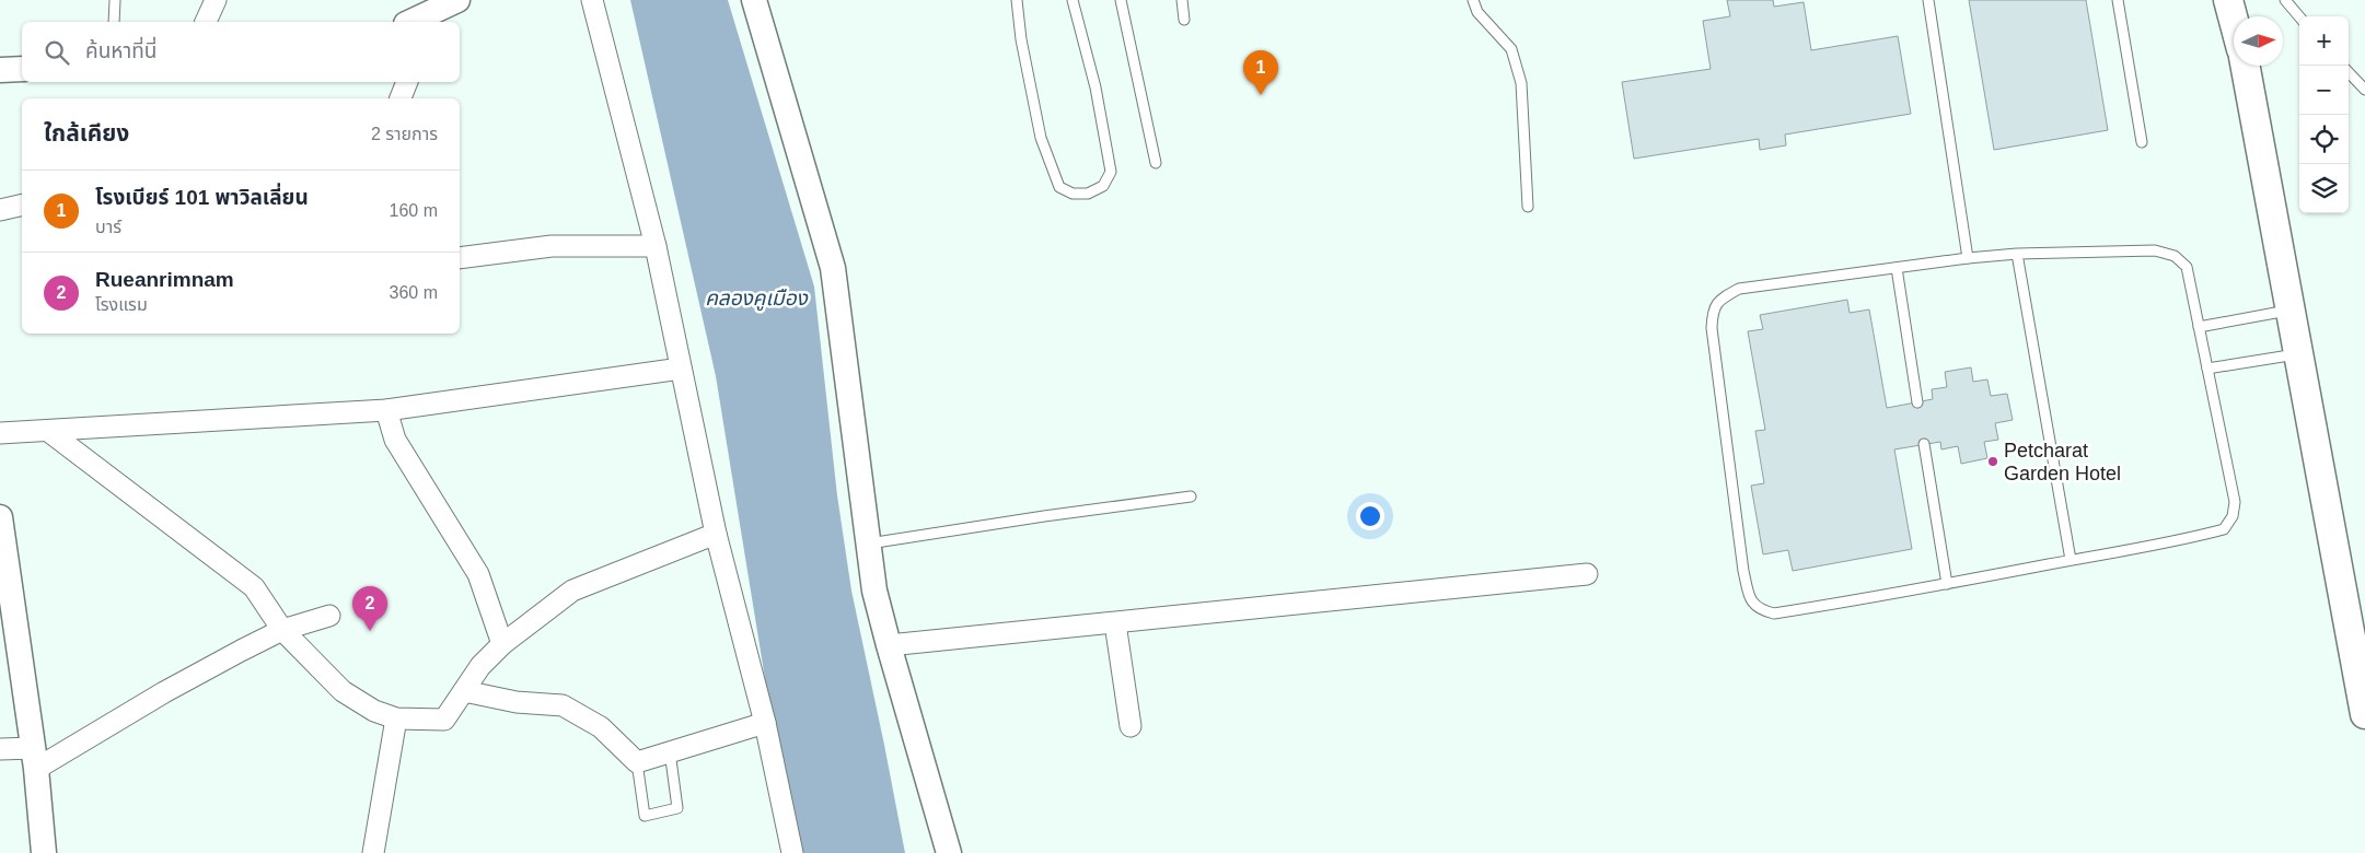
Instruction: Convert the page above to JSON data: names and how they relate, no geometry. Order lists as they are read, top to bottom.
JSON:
{
  "water": ["คลองคูเมือง"],
  "places": ["Petcharat Garden Hotel"],
  "north": "right",
  "page": {
    "map_buttons": ["+", "−"],
    "search": "ค้นหาที่นี่",
    "pins": ["1", "2"],
    "heading": ["ใกล้เคียง", "2 รายการ"],
    "list": [
      {
        "mark": "1",
        "name": "โรงเบียร์ 101 พาวิลเลี่ยน",
        "note": "บาร์",
        "value": "160 m"
      },
      {
        "mark": "2",
        "name": "Rueanrimnam",
        "note": "โรงแรม",
        "value": "360 m"
      }
    ]
  }
}
